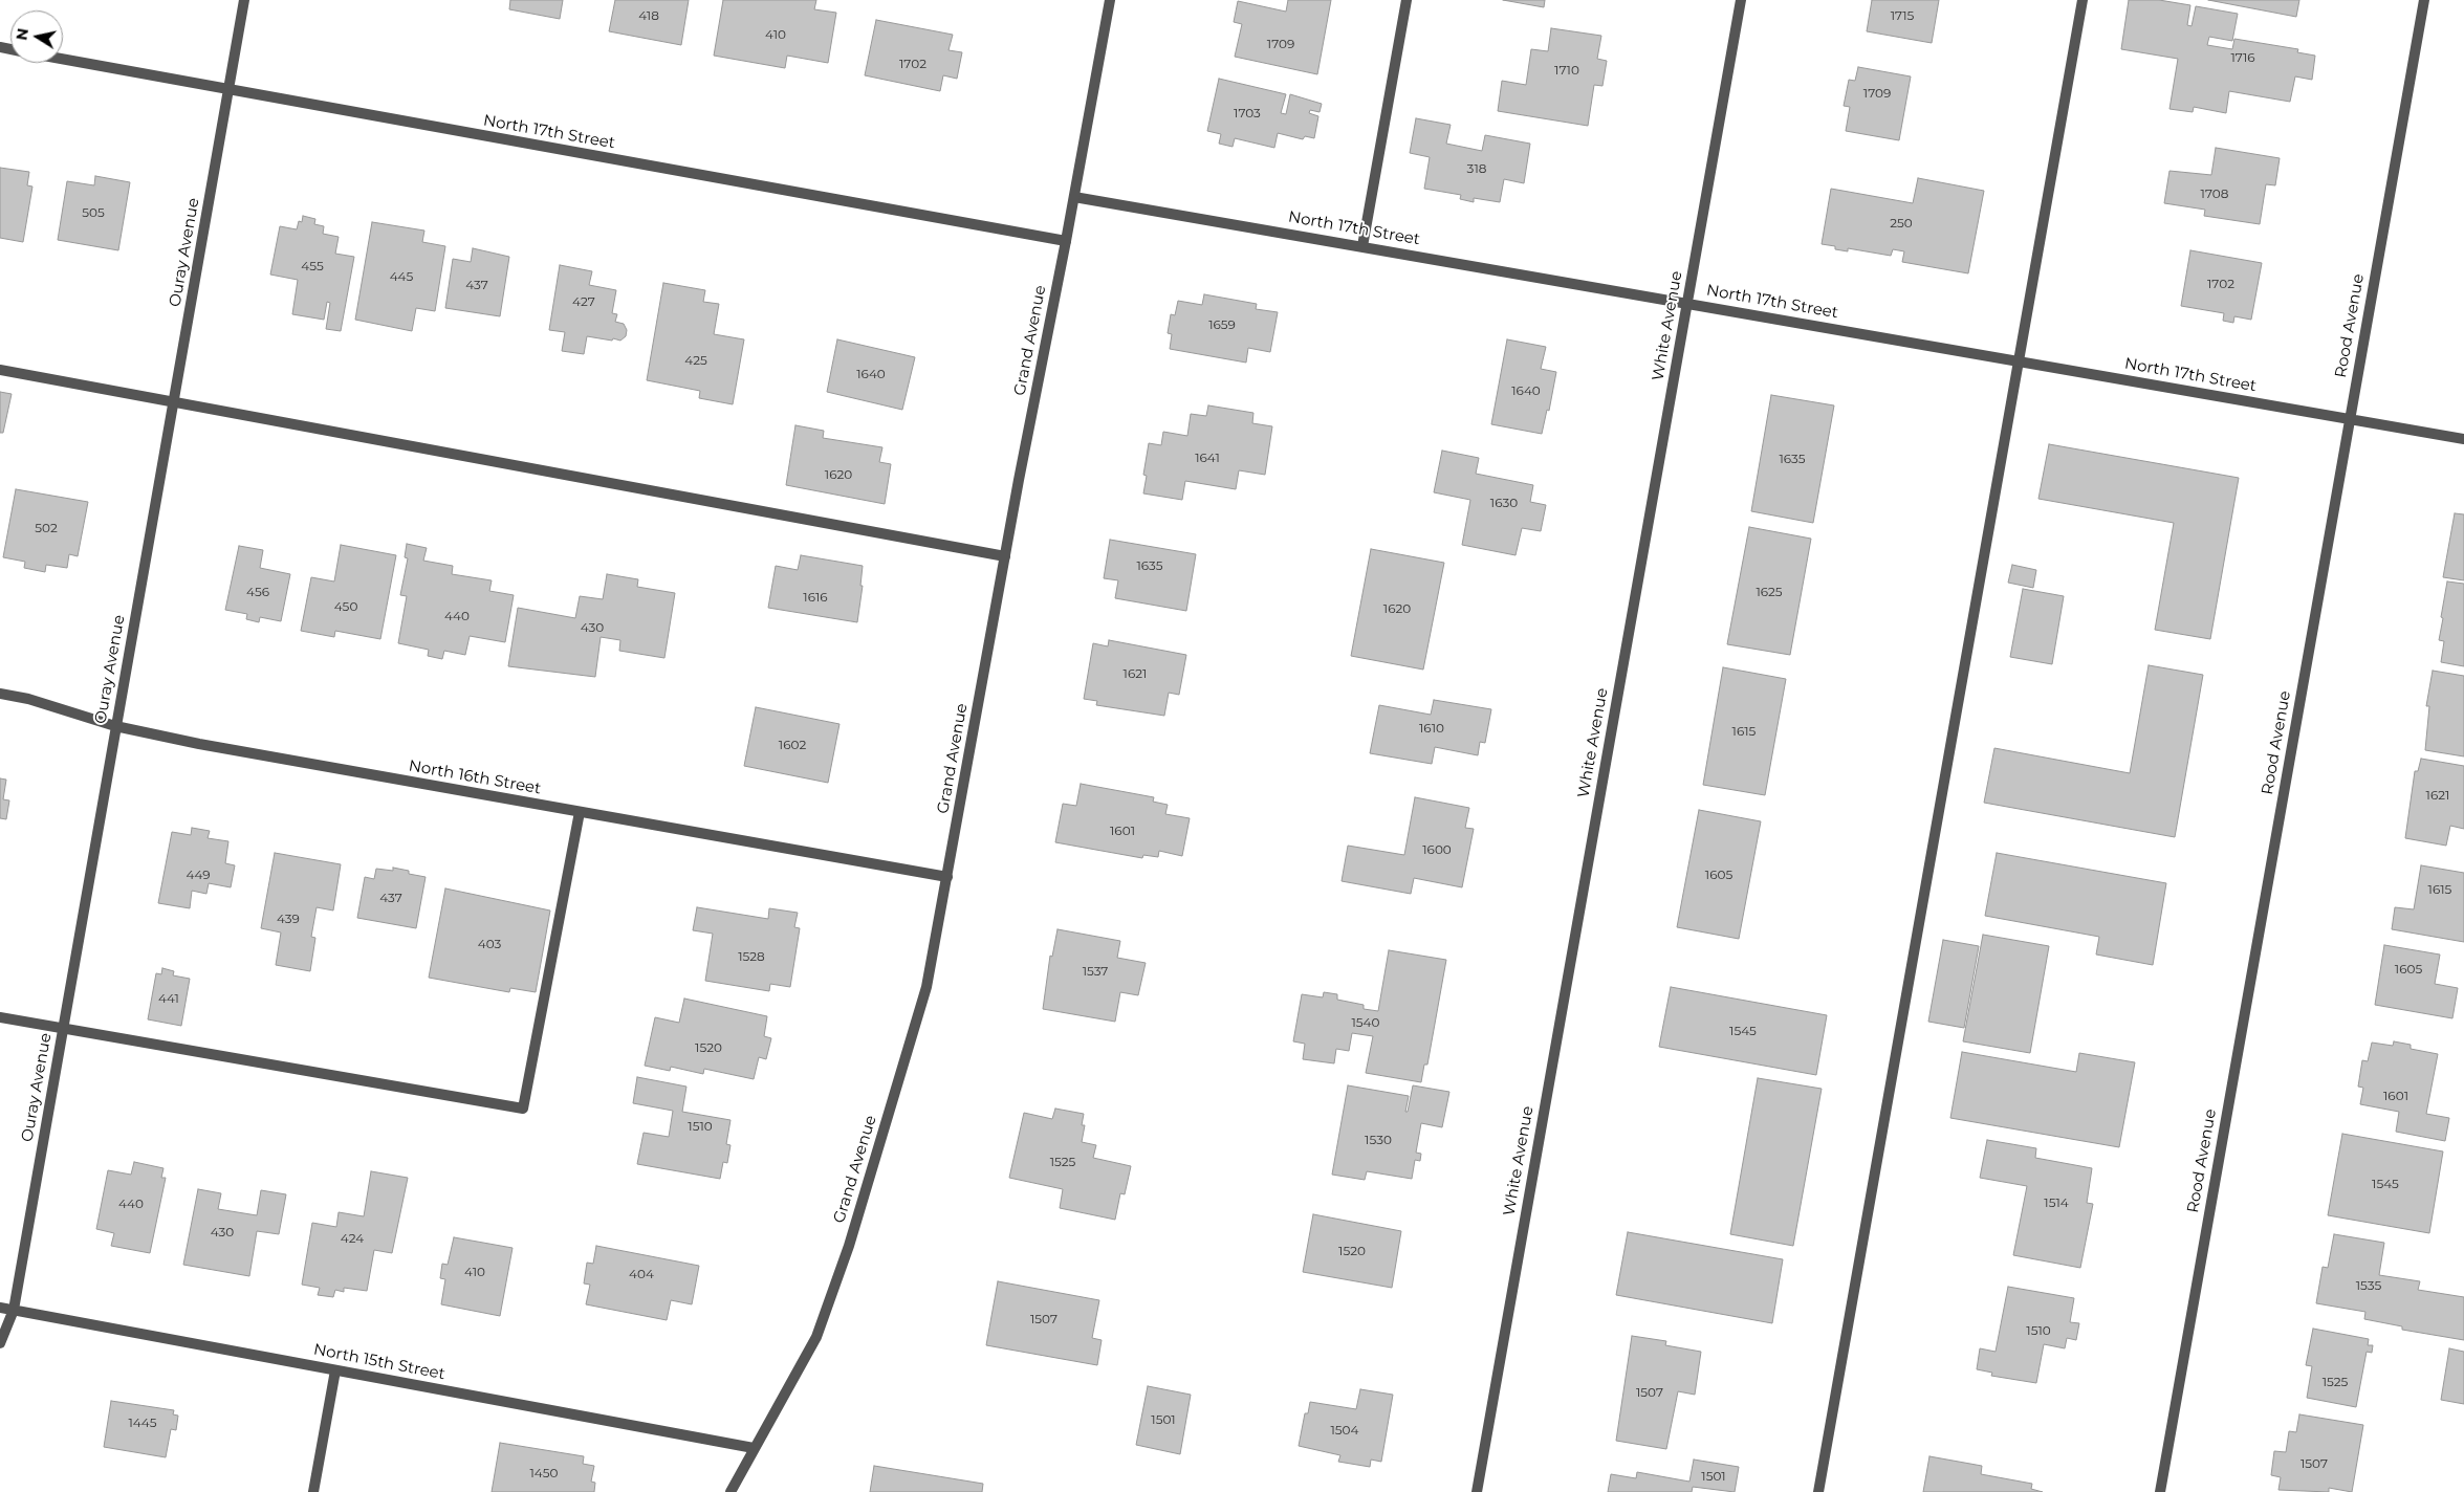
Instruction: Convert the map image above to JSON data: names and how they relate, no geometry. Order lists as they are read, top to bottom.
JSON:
{
  "streets": {
    "street": [
      "North 17th Street",
      "Ouray Avenue",
      "White Avenue",
      "Rood Avenue",
      "Grand Avenue",
      "North 16th Street",
      "North 15th Street"
    ]
  },
  "crossings": [
    ["North 17th Street", "Ouray Avenue"],
    ["North 17th Street", "White Avenue"],
    ["North 17th Street", "Rood Avenue"],
    ["North 17th Street", "Grand Avenue"],
    ["Ouray Avenue", "North 16th Street"],
    ["Ouray Avenue", "North 15th Street"],
    ["Grand Avenue", "North 16th Street"],
    ["Grand Avenue", "North 15th Street"]
  ],
  "house_numbers": [
    "418",
    "1715",
    "410",
    "1709",
    "1716",
    "1702",
    "1710",
    "1709",
    "1703",
    "318",
    "1708",
    "505",
    "250",
    "455",
    "445",
    "1702",
    "437",
    "427",
    "1659",
    "425",
    "1640",
    "1640",
    "1641",
    "1635",
    "1620",
    "1630",
    "502",
    "1635",
    "456",
    "1625",
    "1616",
    "450",
    "1620",
    "440",
    "430",
    "1621",
    "1610",
    "1615",
    "1602",
    "1621",
    "1601",
    "1600",
    "449",
    "1605",
    "1615",
    "437",
    "439",
    "403",
    "1528",
    "1605",
    "1537",
    "441",
    "1540",
    "1545",
    "1520",
    "1601",
    "1510",
    "1530",
    "1525",
    "1545",
    "1514",
    "440",
    "430",
    "424",
    "1520",
    "410",
    "404",
    "1535",
    "1507",
    "1510",
    "1525",
    "1507",
    "1501",
    "1445",
    "1504",
    "1507",
    "1450",
    "1501"
  ],
  "north": "left"
}
